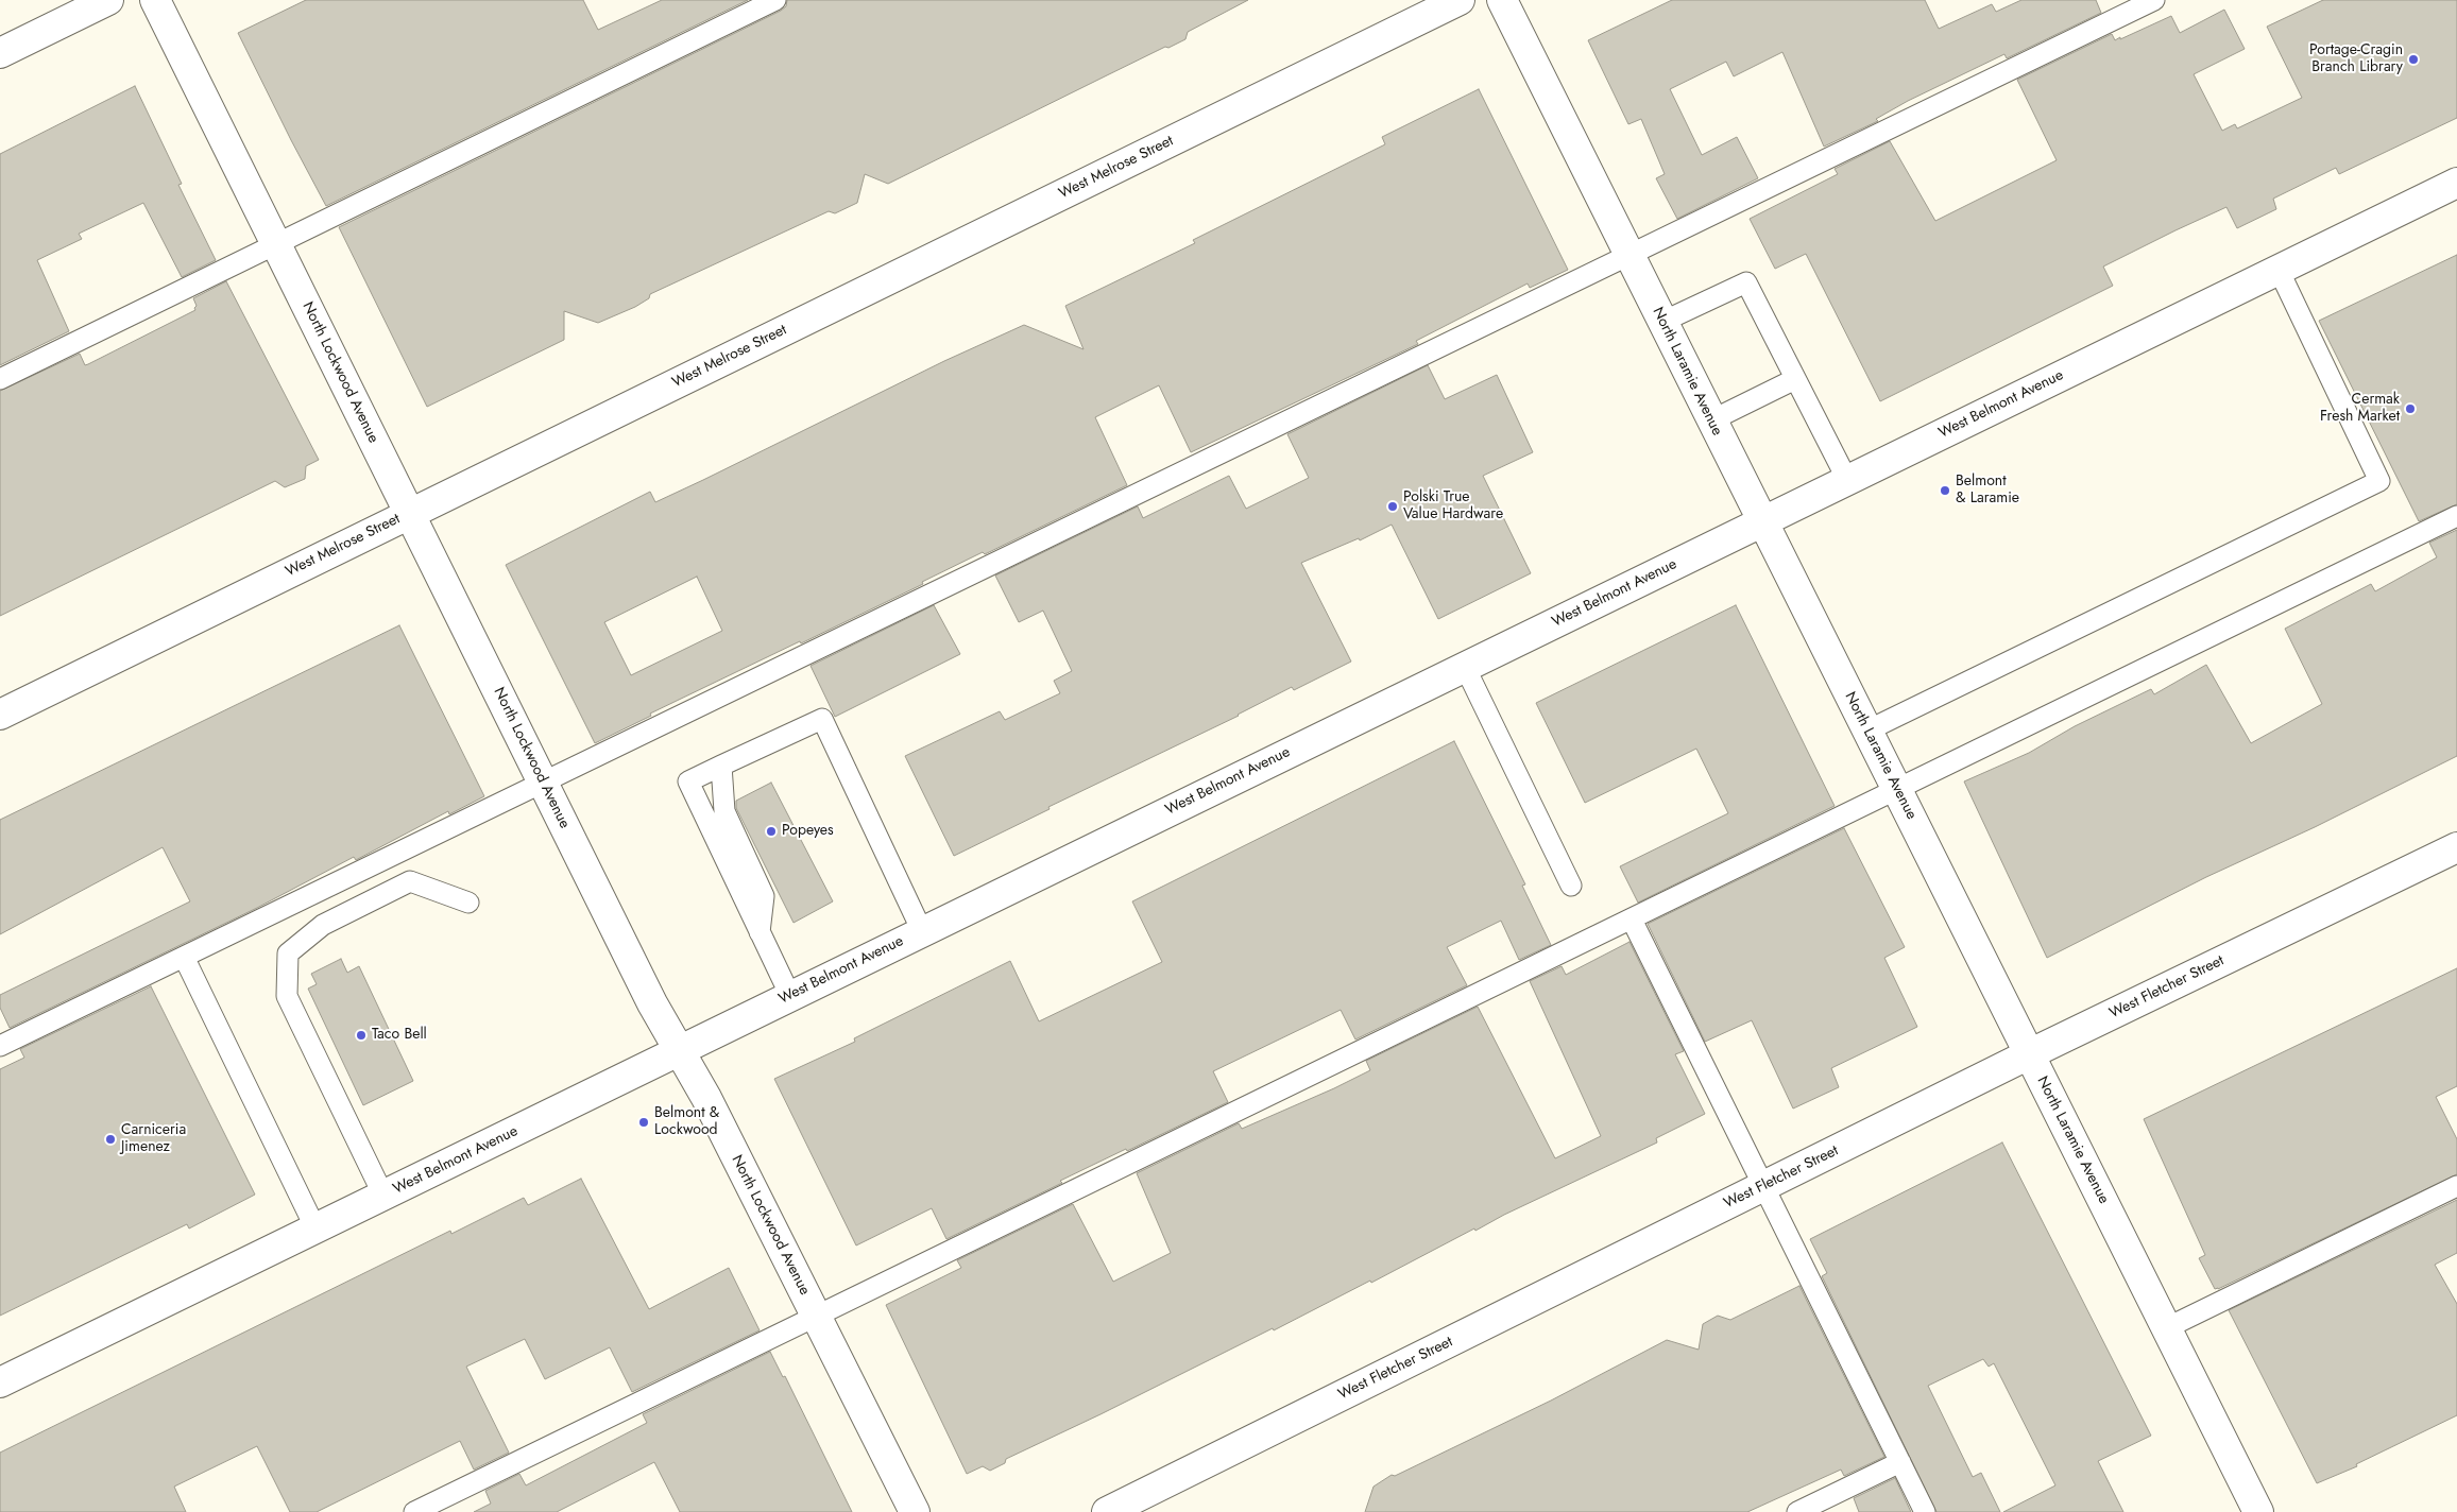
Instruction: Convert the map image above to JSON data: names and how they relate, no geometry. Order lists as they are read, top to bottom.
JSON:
{
  "streets": {
    "street": [
      "West Melrose Street",
      "North Laramie Avenue",
      "North Lockwood Avenue",
      "West Belmont Avenue",
      "West Fletcher Street"
    ]
  },
  "crossings": [
    ["West Melrose Street", "North Lockwood Avenue"],
    ["North Laramie Avenue", "West Belmont Avenue"],
    ["North Laramie Avenue", "West Fletcher Street"],
    ["North Lockwood Avenue", "West Belmont Avenue"]
  ],
  "places": [
    "Portage-Cragin Branch Library",
    "Cermak Fresh Market",
    "Belmont & Laramie",
    "Polski True Value Hardware",
    "Popeyes",
    "Taco Bell",
    "Belmont & Lockwood",
    "Carniceria Jimenez"
  ]
}
